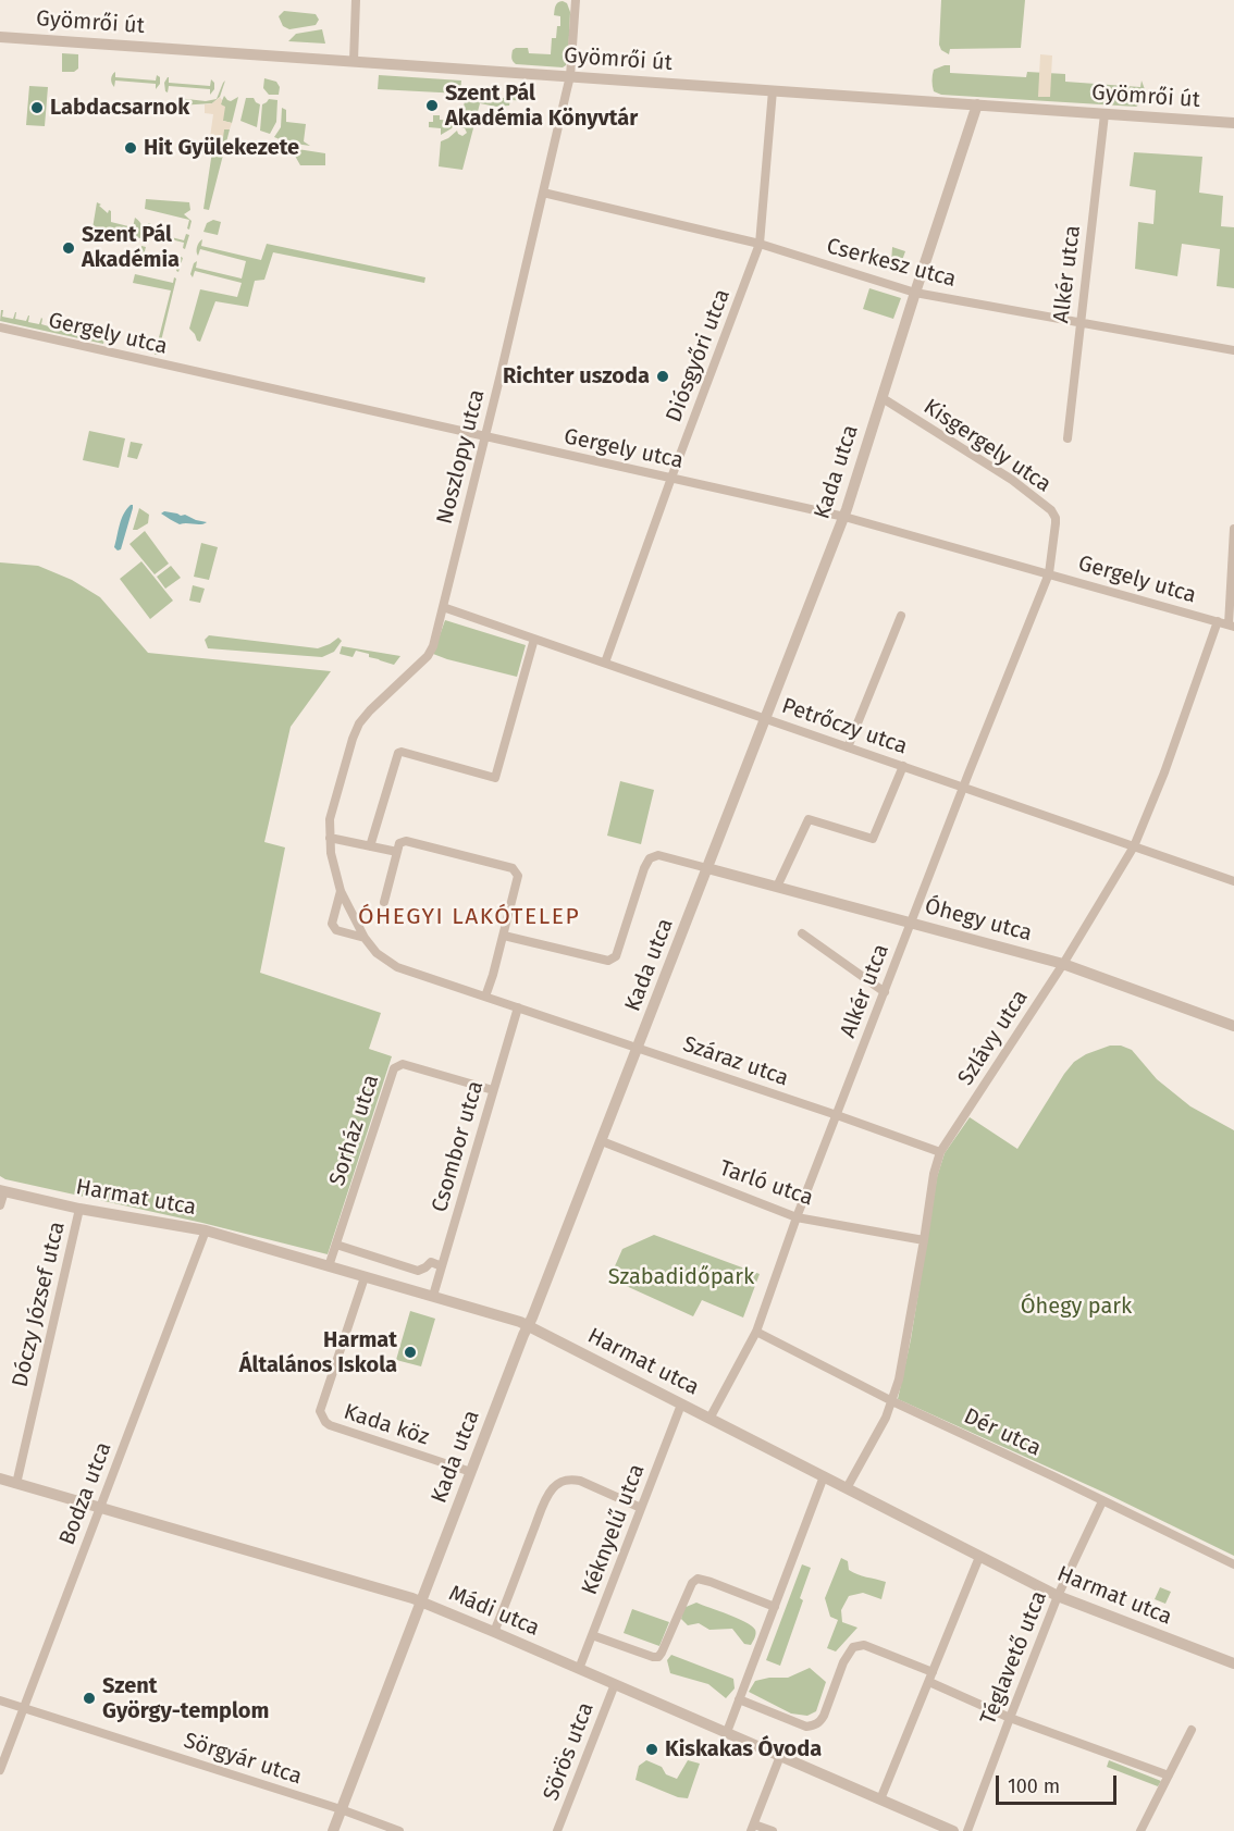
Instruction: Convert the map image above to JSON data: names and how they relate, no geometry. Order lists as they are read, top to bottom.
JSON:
{
  "streets": {
    "street": [
      "Gyömrői út",
      "Cserkesz utca",
      "Alkér utca",
      "Gergely utca",
      "Diósgyőri utca",
      "Kisgergely utca",
      "Noszlopy utca",
      "Kada utca",
      "Petrőczy utca",
      "Óhegy utca",
      "Szlávy utca",
      "Száraz utca",
      "Sorház utca",
      "Csombor utca",
      "Tarló utca",
      "Harmat utca",
      "Dóczy József utca",
      "Kada köz",
      "Dér utca",
      "Bodza utca",
      "Kéknyelű utca",
      "Mádi utca",
      "Téglavető utca",
      "Sörös utca",
      "Sörgyár utca"
    ]
  },
  "crossings": [
    ["Gyömrői út", "Alkér utca"],
    ["Gyömrői út", "Diósgyőri utca"],
    ["Gyömrői út", "Noszlopy utca"],
    ["Gyömrői út", "Kada utca"],
    ["Cserkesz utca", "Alkér utca"],
    ["Cserkesz utca", "Diósgyőri utca"],
    ["Cserkesz utca", "Noszlopy utca"],
    ["Cserkesz utca", "Kada utca"],
    ["Alkér utca", "Gergely utca"],
    ["Alkér utca", "Kisgergely utca"],
    ["Alkér utca", "Petrőczy utca"],
    ["Alkér utca", "Óhegy utca"],
    ["Alkér utca", "Száraz utca"],
    ["Alkér utca", "Tarló utca"],
    ["Alkér utca", "Harmat utca"],
    ["Alkér utca", "Dér utca"],
    ["Gergely utca", "Diósgyőri utca"],
    ["Gergely utca", "Kisgergely utca"],
    ["Gergely utca", "Noszlopy utca"],
    ["Gergely utca", "Kada utca"],
    ["Gergely utca", "Szlávy utca"],
    ["Diósgyőri utca", "Petrőczy utca"],
    ["Kisgergely utca", "Kada utca"],
    ["Noszlopy utca", "Petrőczy utca"],
    ["Noszlopy utca", "Száraz utca"],
    ["Noszlopy utca", "Csombor utca"],
    ["Kada utca", "Petrőczy utca"],
    ["Kada utca", "Óhegy utca"],
    ["Kada utca", "Száraz utca"],
    ["Kada utca", "Tarló utca"],
    ["Kada utca", "Harmat utca"],
    ["Kada utca", "Kada köz"],
    ["Kada utca", "Mádi utca"],
    ["Kada utca", "Sörgyár utca"],
    ["Petrőczy utca", "Szlávy utca"],
    ["Óhegy utca", "Szlávy utca"],
    ["Szlávy utca", "Száraz utca"],
    ["Szlávy utca", "Tarló utca"],
    ["Szlávy utca", "Harmat utca"],
    ["Szlávy utca", "Dér utca"],
    ["Száraz utca", "Csombor utca"],
    ["Sorház utca", "Csombor utca"],
    ["Sorház utca", "Harmat utca"],
    ["Csombor utca", "Harmat utca"],
    ["Harmat utca", "Dóczy József utca"],
    ["Harmat utca", "Kada köz"],
    ["Harmat utca", "Bodza utca"],
    ["Harmat utca", "Kéknyelű utca"],
    ["Harmat utca", "Téglavető utca"],
    ["Dóczy József utca", "Mádi utca"],
    ["Dér utca", "Téglavető utca"],
    ["Bodza utca", "Mádi utca"],
    ["Bodza utca", "Sörgyár utca"],
    ["Kéknyelű utca", "Mádi utca"],
    ["Mádi utca", "Sörös utca"]
  ],
  "districts": ["ÓHEGYI LAKÓTELEP"],
  "parks": ["Szabadidőpark", "Óhegy park"],
  "places": [
    "Szent Pál Akadémia Könyvtár",
    "Labdacsarnok",
    "Hit Gyülekezete",
    "Szent Pál Akadémia",
    "Richter uszoda",
    "Harmat Általános Iskola",
    "Szent György-templom",
    "Kiskakas Óvoda"
  ],
  "scale_bar": "100 m"
}
